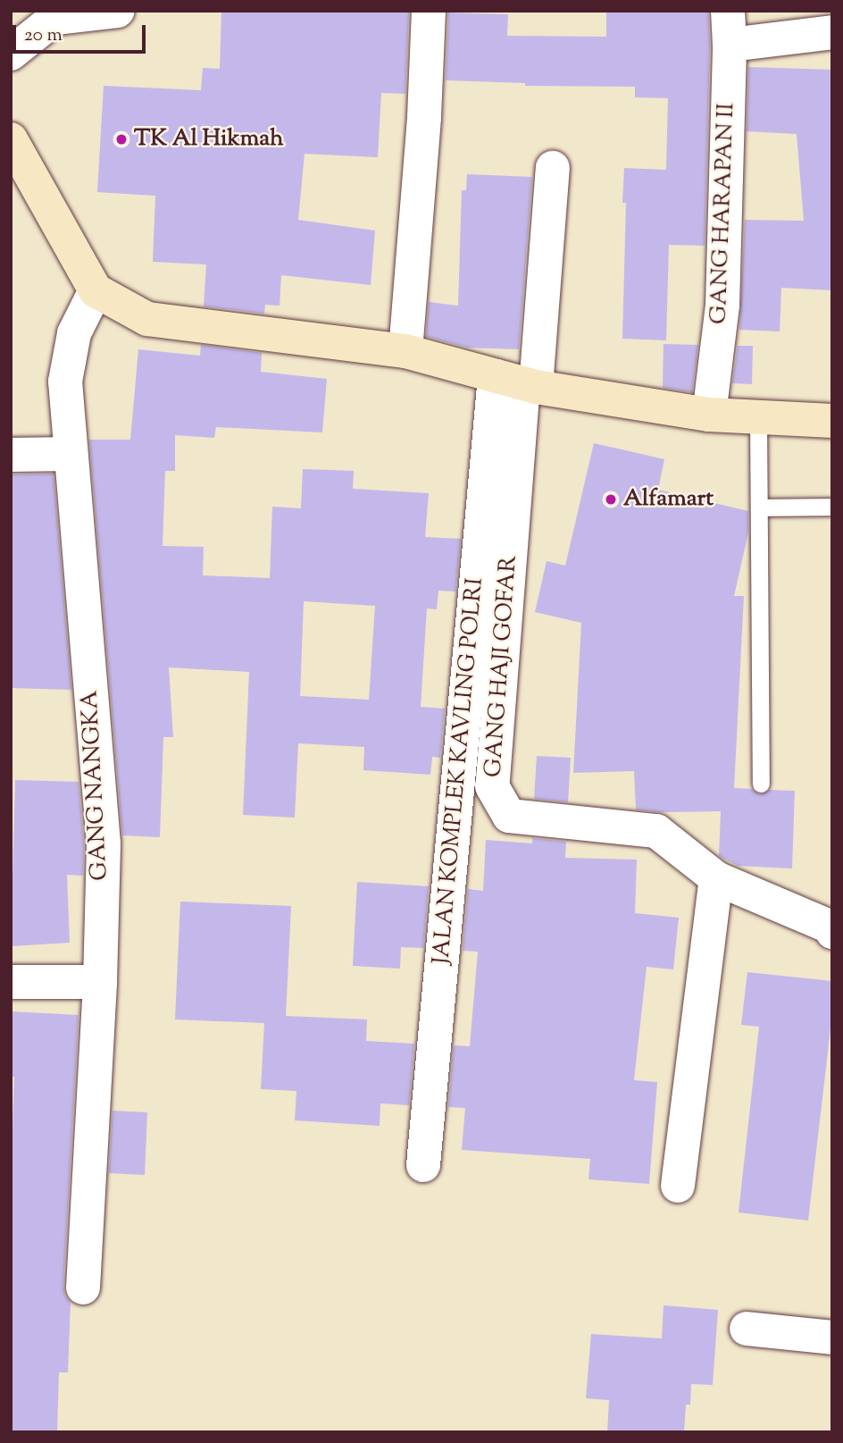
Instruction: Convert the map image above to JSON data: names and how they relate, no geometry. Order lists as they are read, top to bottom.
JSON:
{
  "streets": {
    "street": [
      "GANG HARAPAN II",
      "GANG HAJI GOFAR",
      "JALAN KOMPLEK KAVLING POLRI",
      "GANG NANGKA"
    ]
  },
  "crossings": [
    ["GANG HAJI GOFAR", "JALAN KOMPLEK KAVLING POLRI"]
  ],
  "places": ["TK Al Hikmah", "Alfamart"],
  "scale_bar": "20 m"
}
